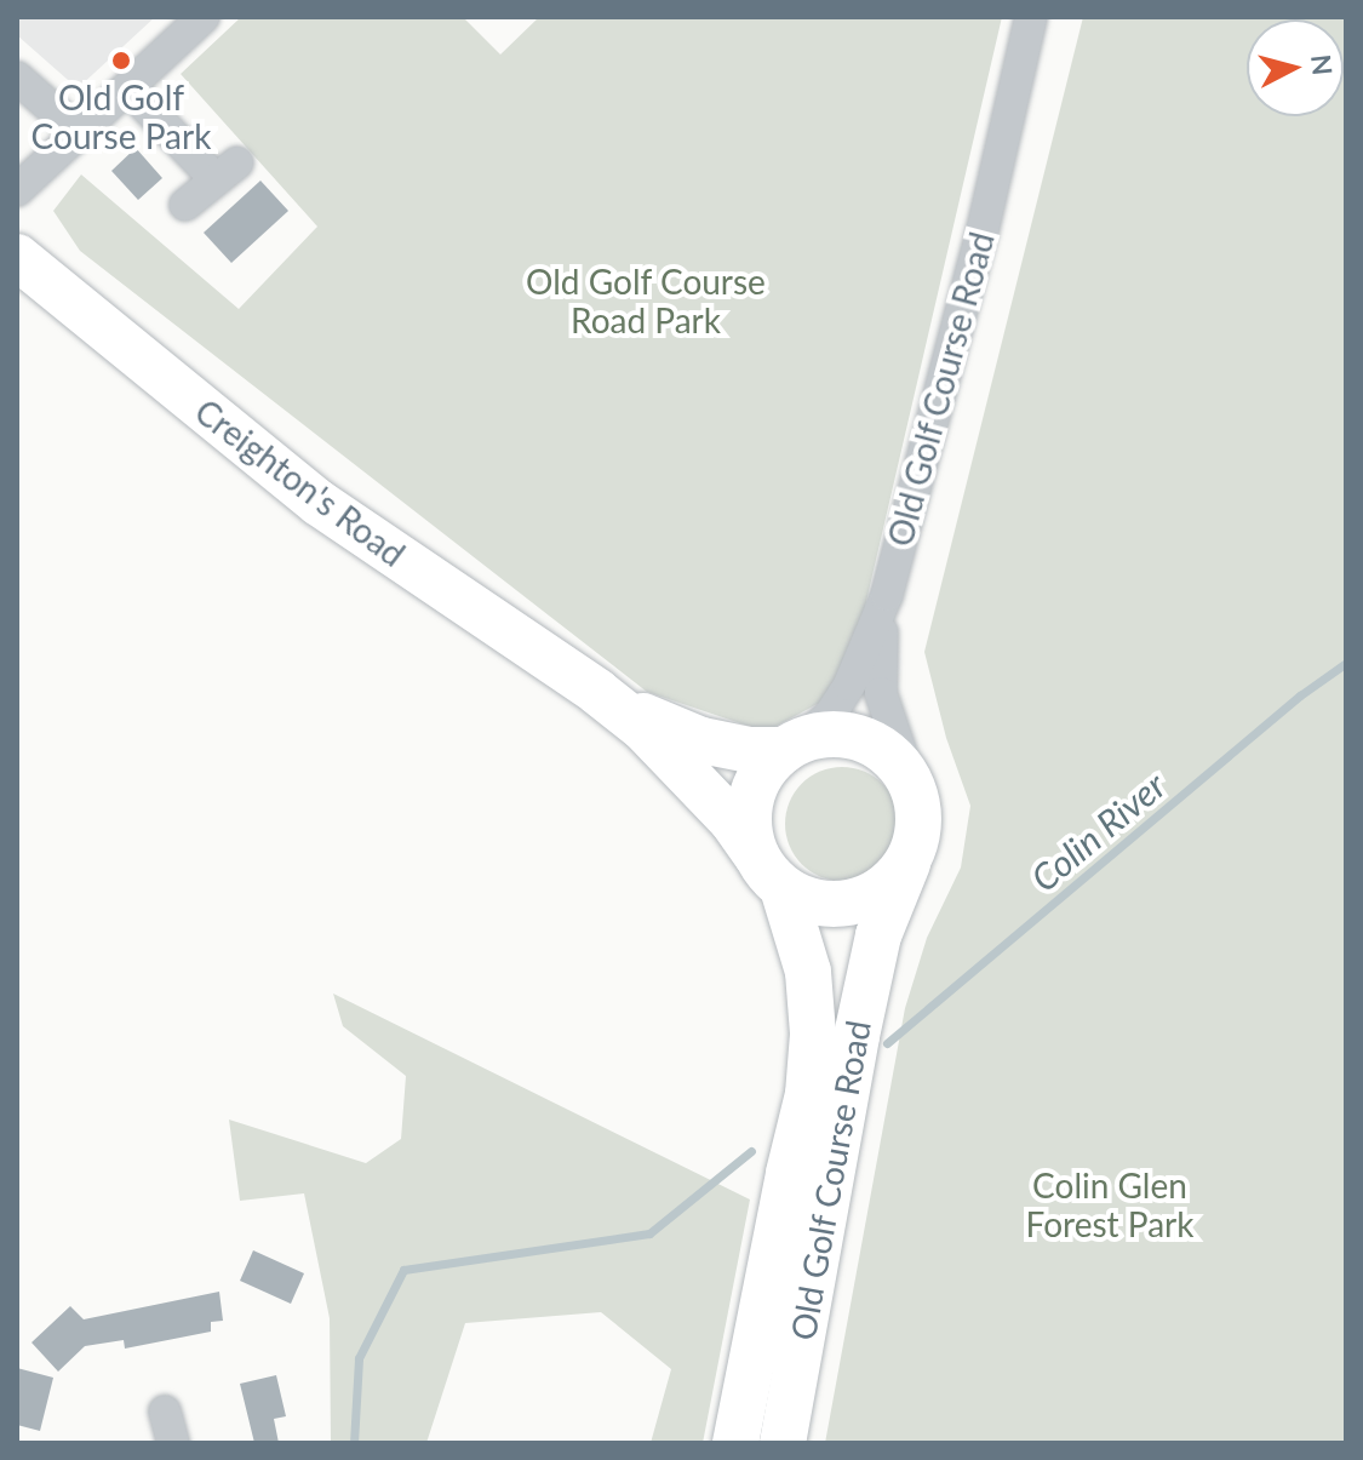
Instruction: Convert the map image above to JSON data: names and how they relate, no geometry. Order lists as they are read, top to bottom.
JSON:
{
  "streets": {
    "highway": ["Old Golf Course Road", "Creighton's Road"]
  },
  "crossings": [
    ["Old Golf Course Road", "Creighton's Road"]
  ],
  "water": ["Colin River"],
  "parks": ["Old Golf Course Road Park", "Colin Glen Forest Park"],
  "places": ["Old Golf Course Park"],
  "north": "right"
}
